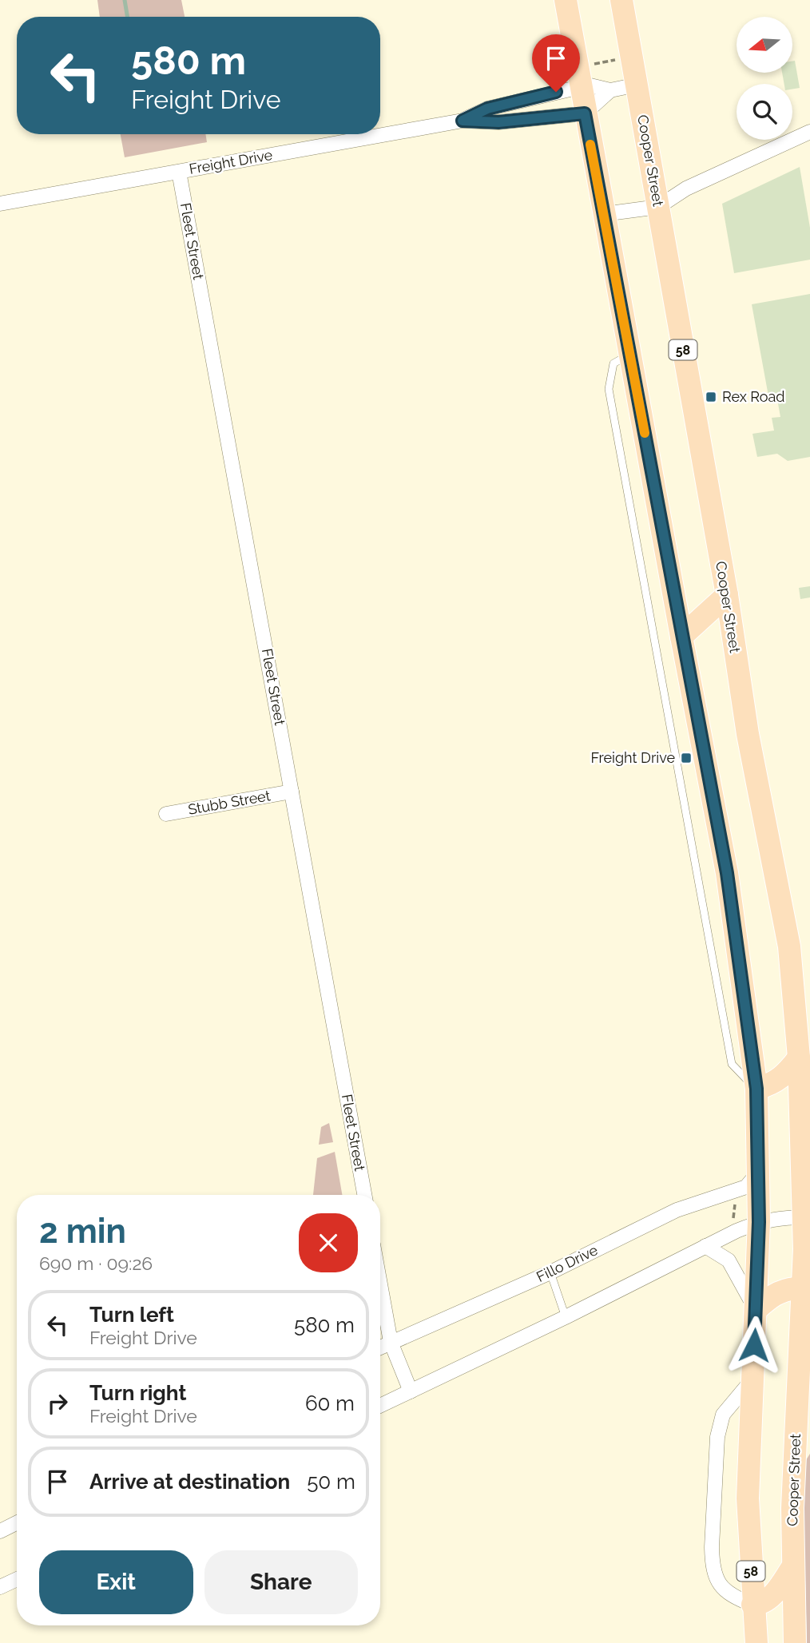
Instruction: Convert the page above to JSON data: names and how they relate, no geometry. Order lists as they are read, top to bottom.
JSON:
{
  "streets": {
    "main road": ["Cooper Street", "58"],
    "street": [
      "Freight Drive",
      "Fleet Street",
      "Stubb Street",
      "Fillo Drive"
    ]
  },
  "crossings": [
    ["Cooper Street", "Freight Drive"],
    ["Freight Drive", "Fleet Street"],
    ["Freight Drive", "58"],
    ["Fleet Street", "Stubb Street"],
    ["58", "Fillo Drive"]
  ],
  "places": {
    "transit": ["Rex Road", "Freight Drive"]
  },
  "north": "left",
  "page": {
    "turn": ["580 m", "Freight Drive"],
    "heading": ["2 min", "690 m · 09:26"],
    "list": [
      {
        "name": "Turn left",
        "note": "Freight Drive",
        "value": "580 m"
      },
      {
        "name": "Turn right",
        "note": "Freight Drive",
        "value": "60 m"
      },
      {
        "name": "Arrive at destination",
        "value": "50 m"
      }
    ],
    "buttons": ["Exit", "Share"]
  }
}
